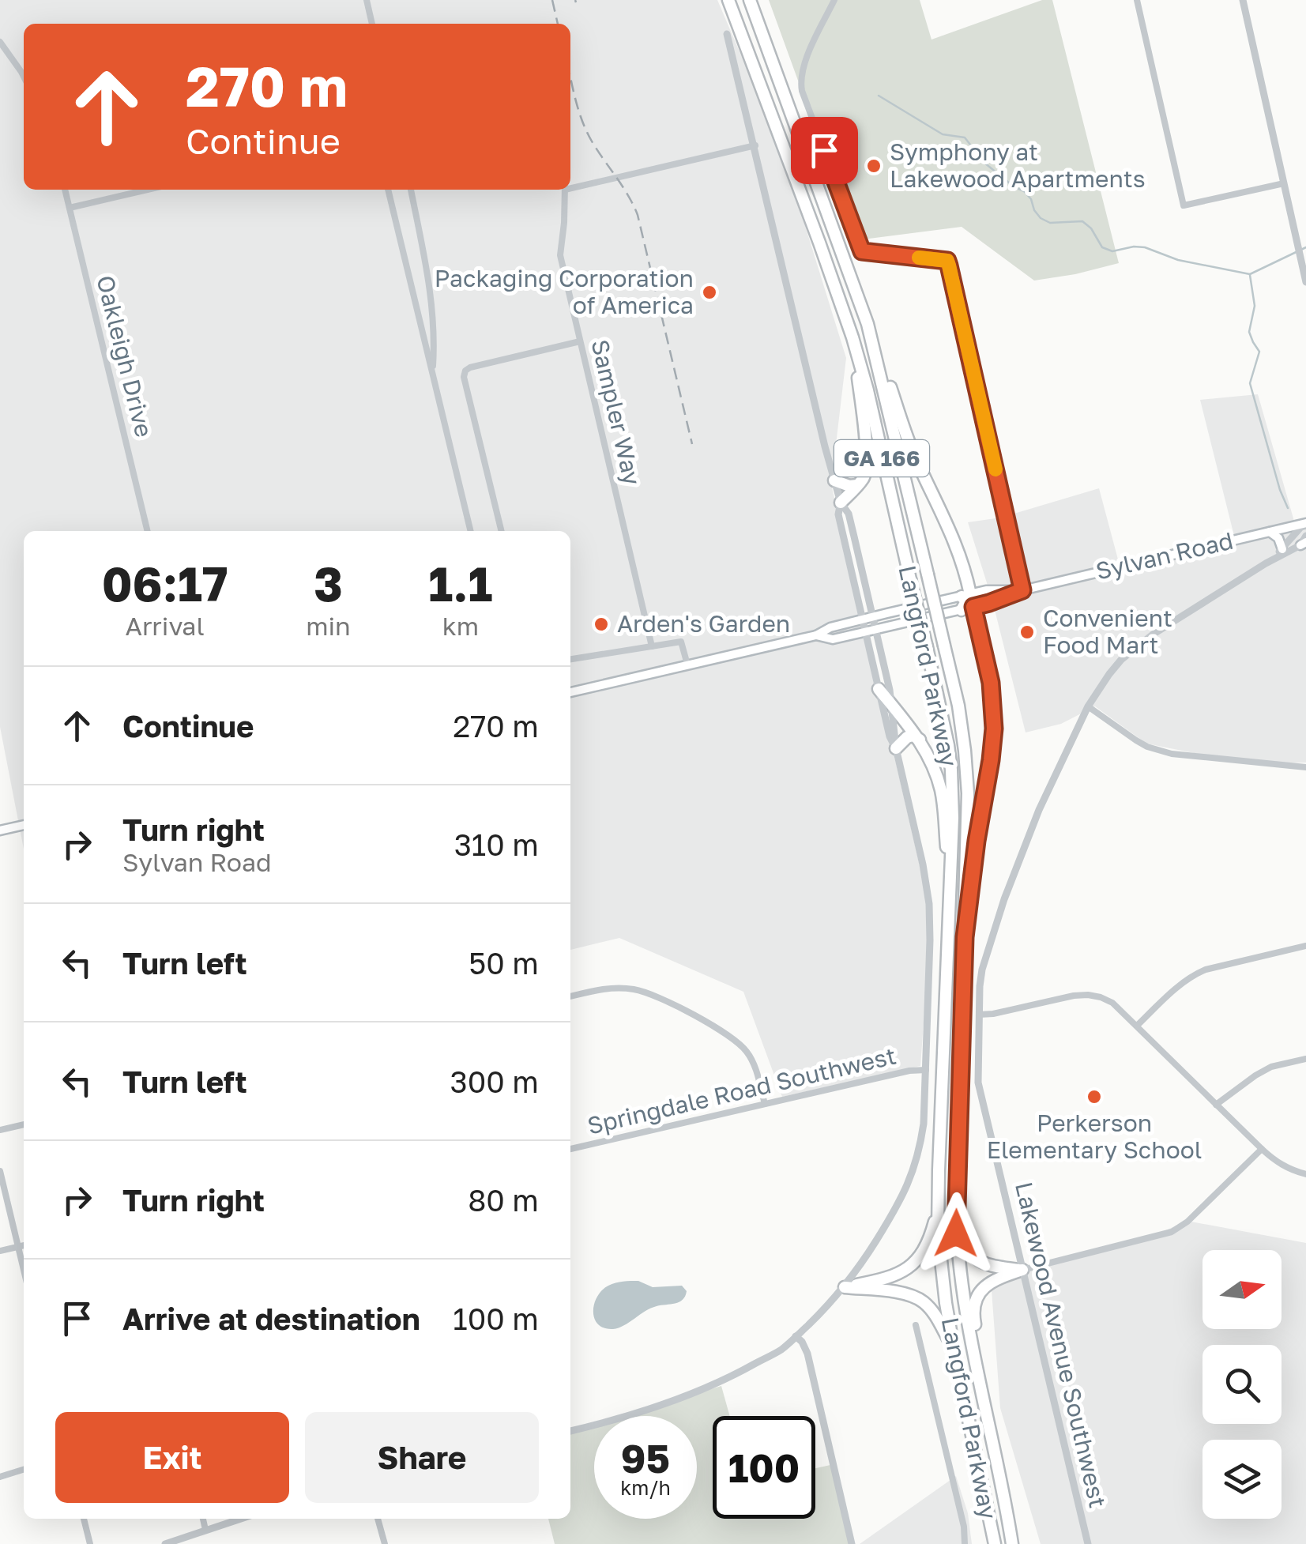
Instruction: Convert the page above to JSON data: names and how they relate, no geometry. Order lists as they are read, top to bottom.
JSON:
{
  "streets": {
    "highway": ["GA 166", "Langford Parkway"],
    "main road": ["Sylvan Road"],
    "street": [
      "Oakleigh Drive",
      "Sampler Way",
      "Springdale Road Southwest",
      "Lakewood Avenue Southwest"
    ]
  },
  "places": [
    "Symphony at Lakewood Apartments",
    "Packaging Corporation of America",
    "Arden's Garden",
    "Convenient Food Mart",
    "Perkerson Elementary School"
  ],
  "north": "right",
  "page": {
    "turn": ["270 m", "Continue"],
    "eta": [
      "06:17",
      "Arrival",
      "3",
      "min",
      "1.1",
      "km"
    ],
    "list": [
      {
        "name": "Continue",
        "value": "270 m"
      },
      {
        "name": "Turn right",
        "note": "Sylvan Road",
        "value": "310 m"
      },
      {
        "name": "Turn left",
        "value": "50 m"
      },
      {
        "name": "Turn left",
        "value": "300 m"
      },
      {
        "name": "Turn right",
        "value": "80 m"
      },
      {
        "name": "Arrive at destination",
        "value": "100 m"
      }
    ],
    "buttons": ["Exit", "Share"],
    "speed": "95 km/h",
    "limit": "100"
  }
}
